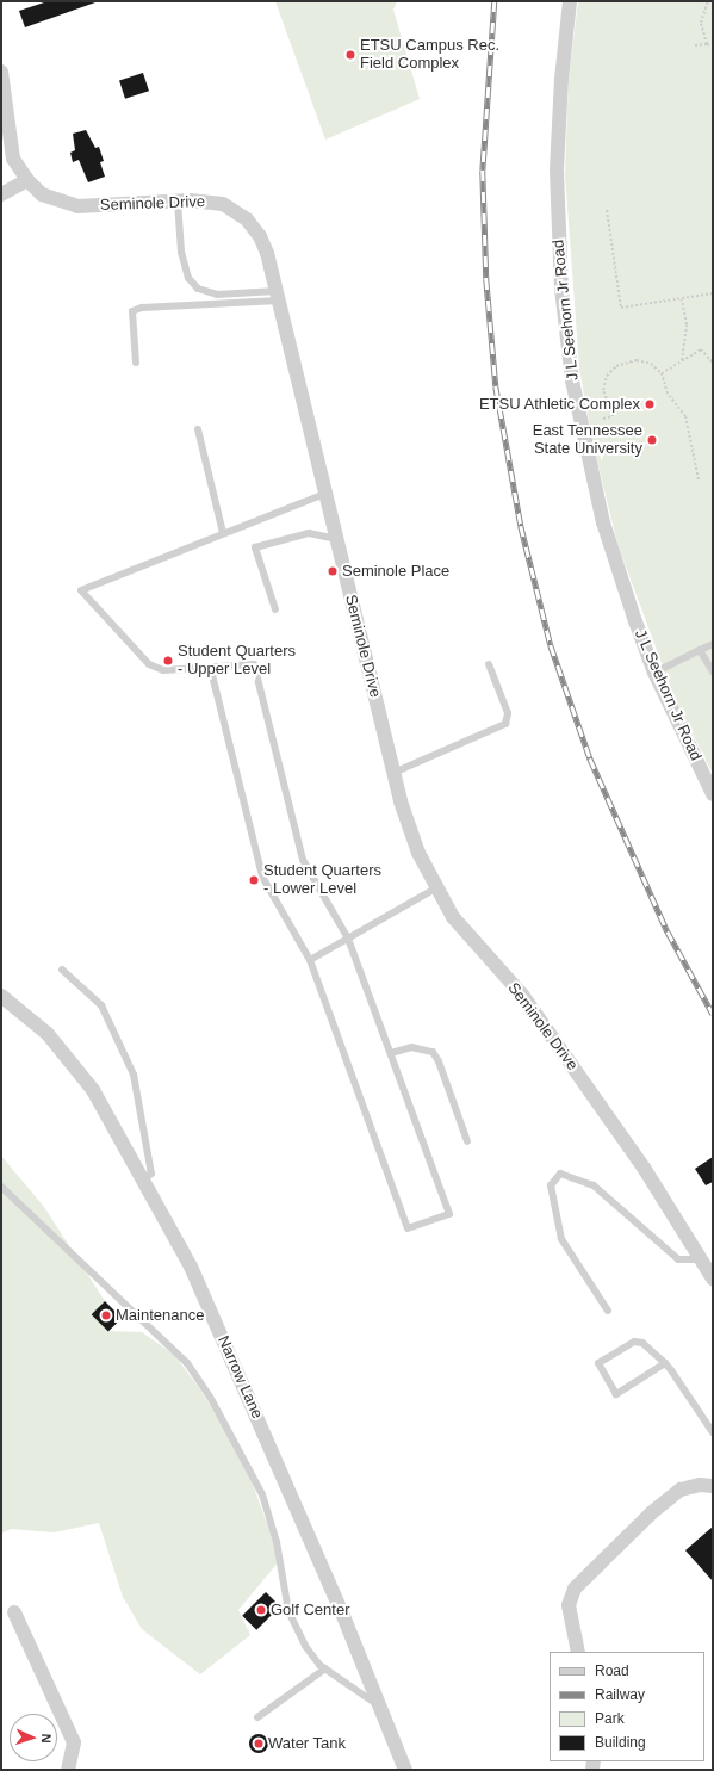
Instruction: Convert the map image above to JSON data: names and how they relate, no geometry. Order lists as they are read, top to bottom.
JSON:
{
  "streets": {
    "street": ["Seminole Drive", "J L Seehorn Jr Road", "Narrow Lane"]
  },
  "places": [
    "ETSU Campus Rec. Field Complex",
    "ETSU Athletic Complex",
    "East Tennessee State University",
    "Seminole Place",
    "Student Quarters - Upper Level",
    "Student Quarters - Lower Level",
    "Maintenance",
    "Golf Center",
    "Water Tank"
  ],
  "legend": [
    "Road",
    "Railway",
    "Park",
    "Building"
  ],
  "north": "right"
}
